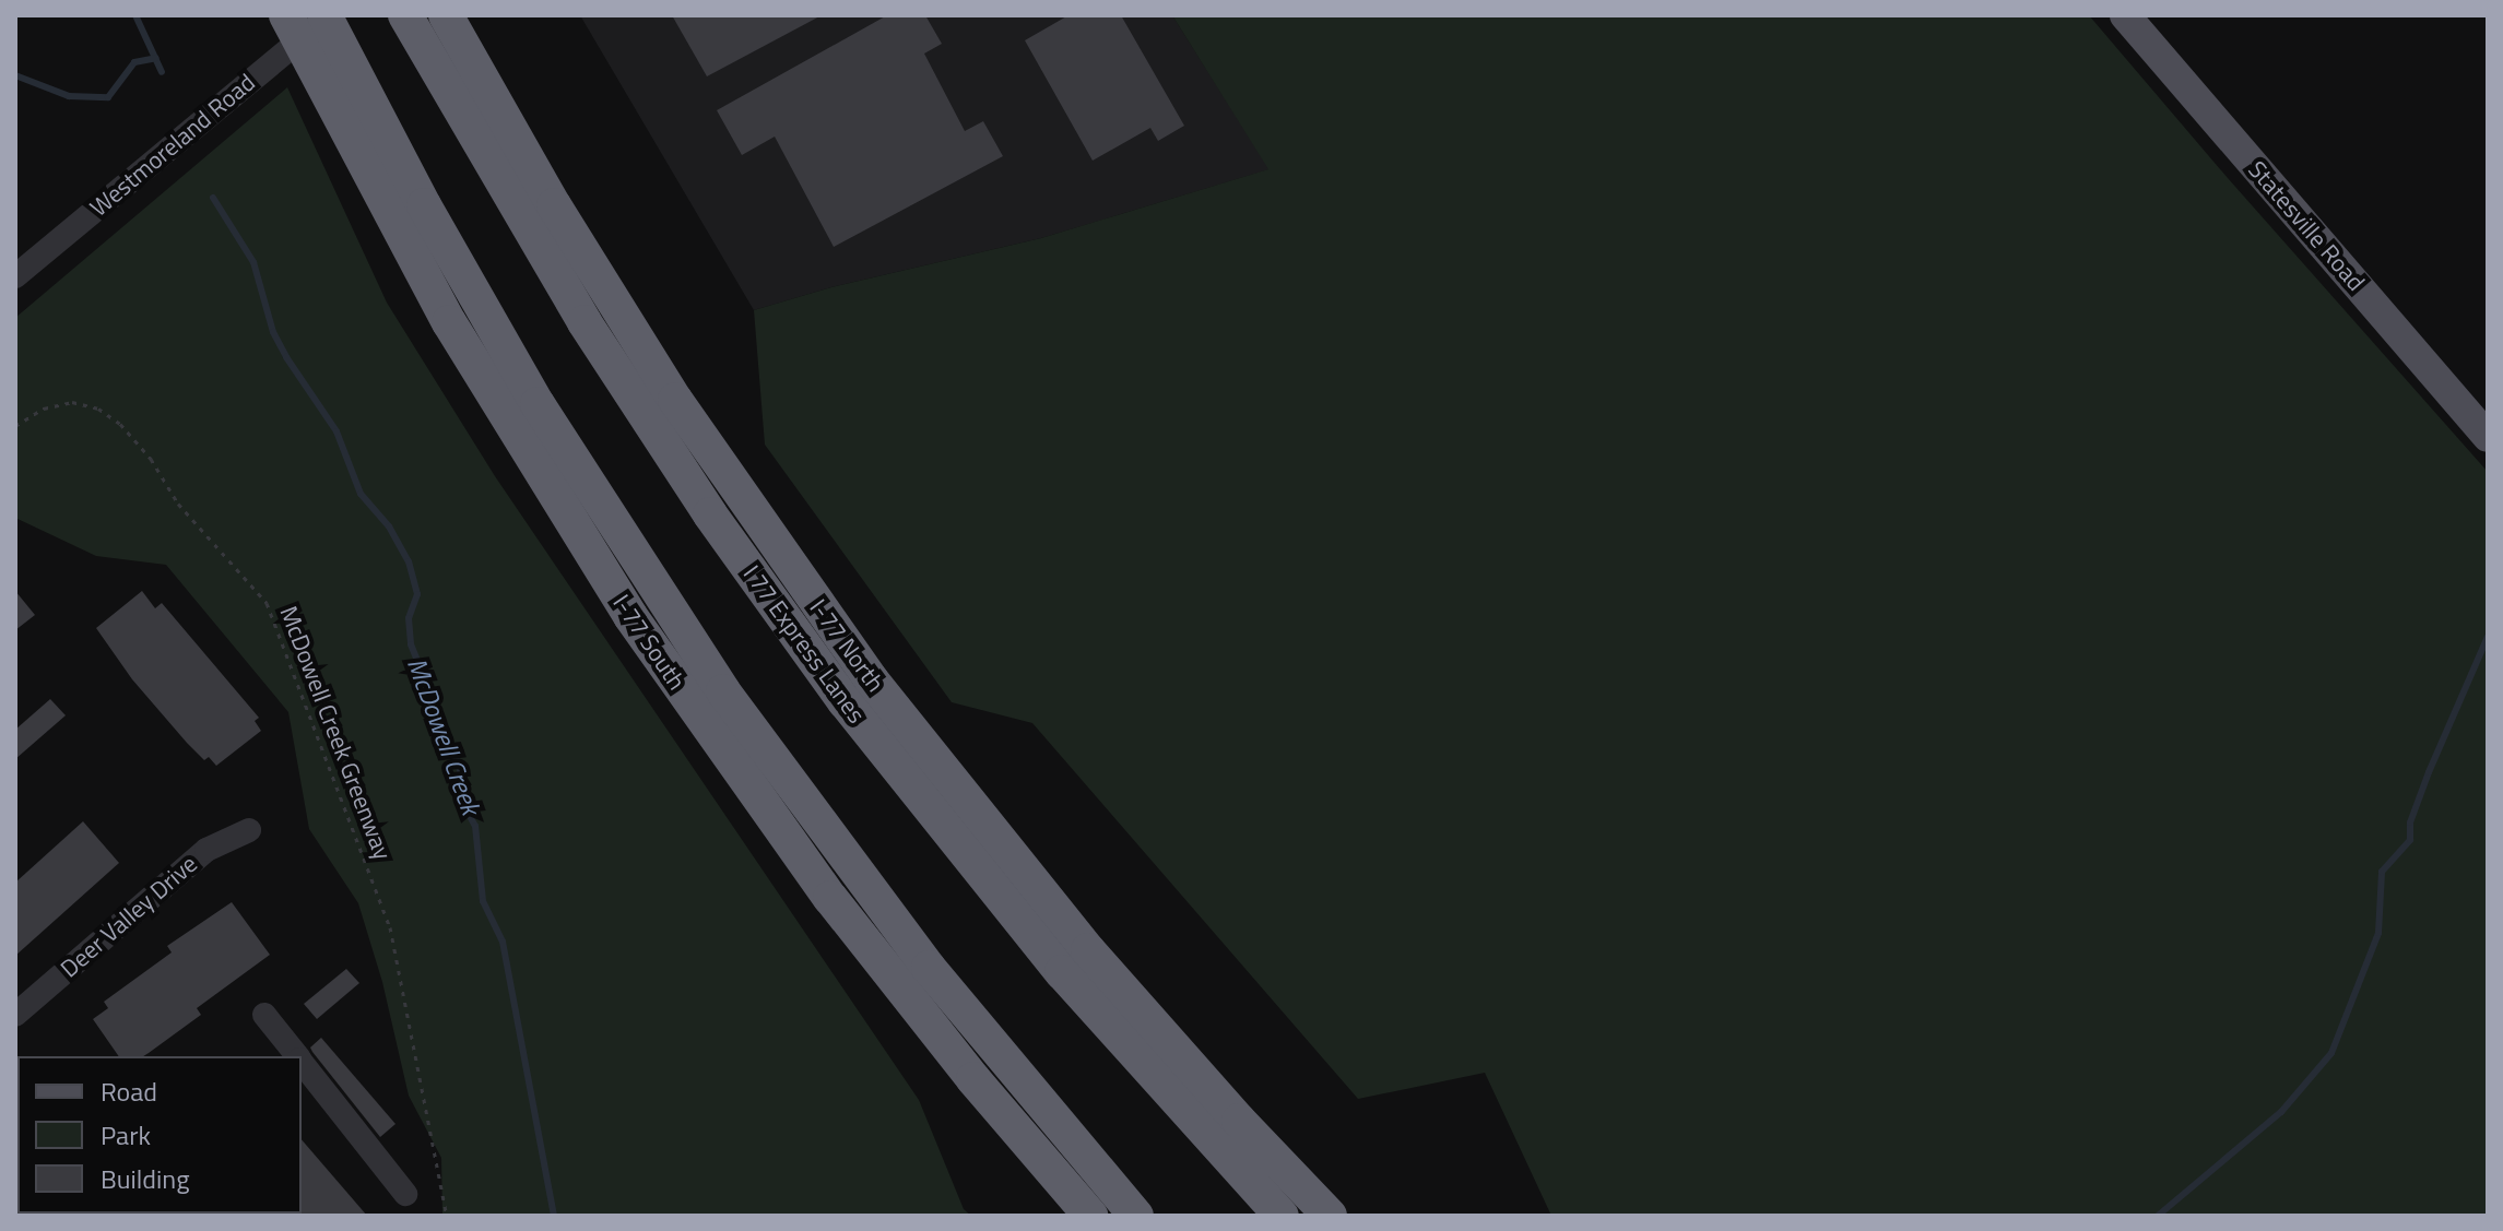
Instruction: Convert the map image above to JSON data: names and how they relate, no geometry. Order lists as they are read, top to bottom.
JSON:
{
  "streets": {
    "highway": ["I-77 South", "I 77 Express Lanes", "I-77 North"],
    "main road": ["Statesville Road"],
    "street": ["Westmoreland Road", "Deer Valley Drive"],
    "path": ["McDowell Creek Greenway"]
  },
  "water": ["McDowell Creek"],
  "legend": ["Road", "Park", "Building"]
}
